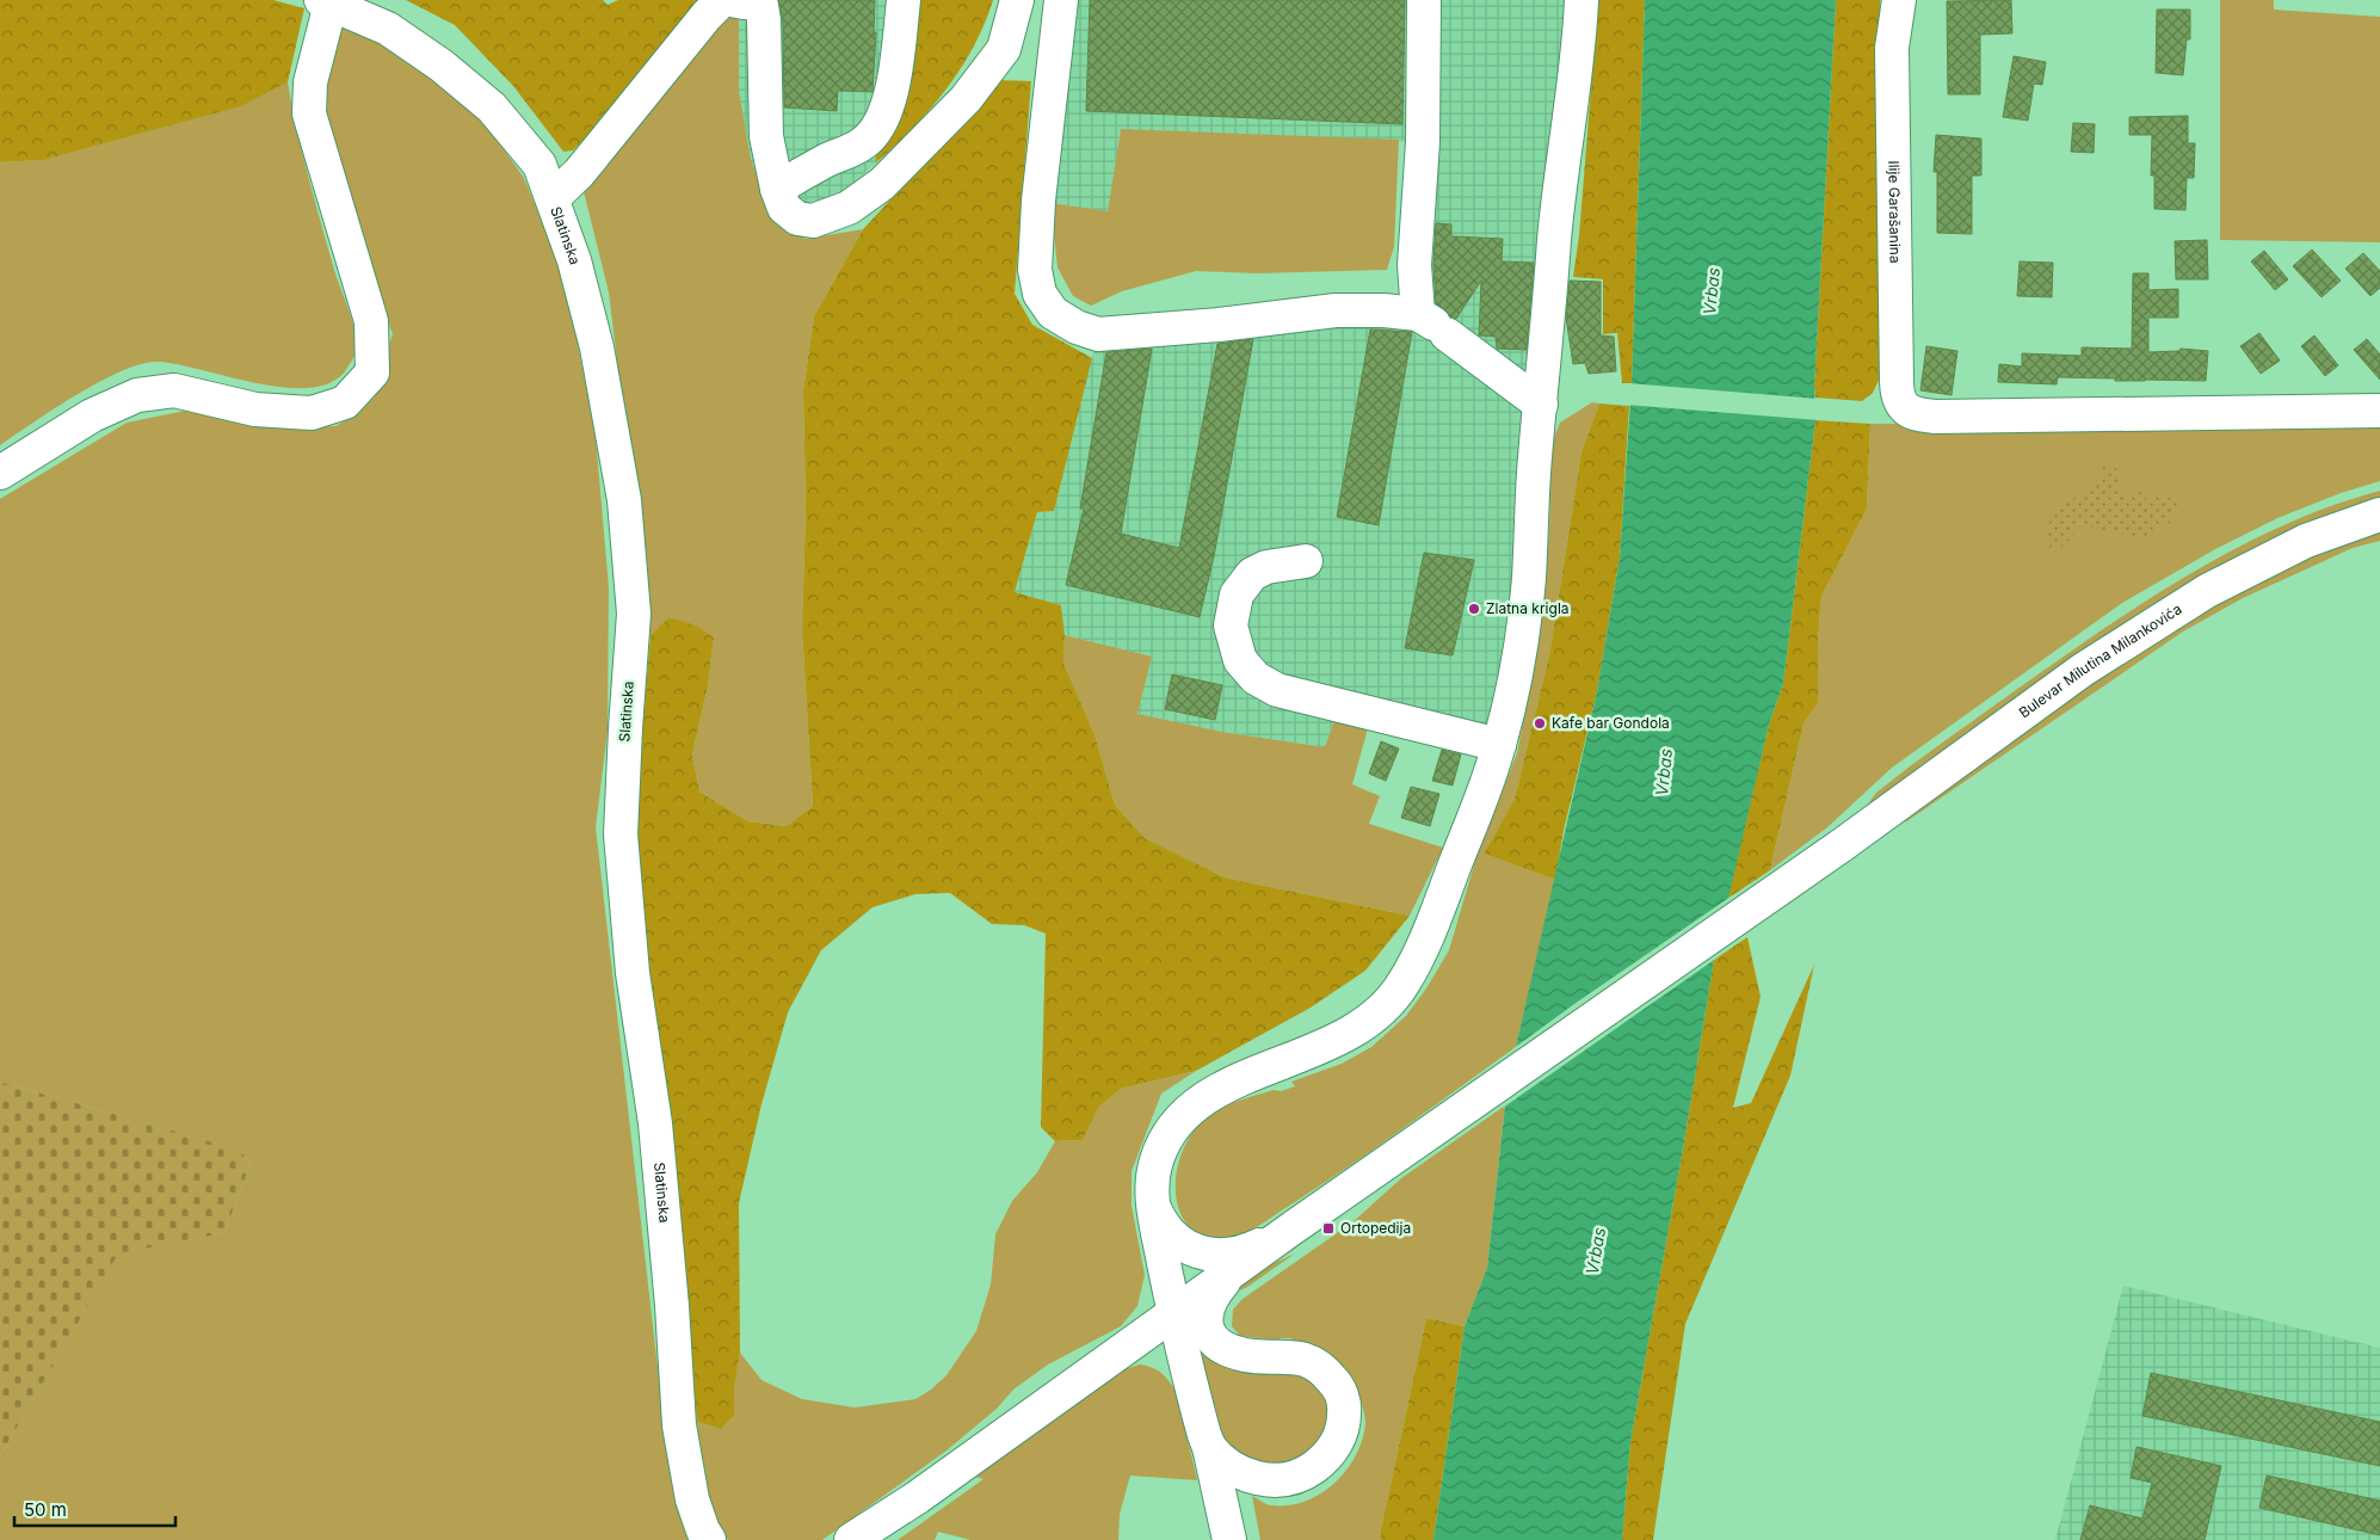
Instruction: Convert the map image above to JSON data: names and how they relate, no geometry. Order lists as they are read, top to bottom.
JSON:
{
  "streets": {
    "street": ["Ilije Garašanina", "Slatinska", "Bulevar Milutina Milankovića"]
  },
  "water": ["Vrbas"],
  "places": {
    "other": ["Zlatna krigla", "Kafe bar Gondola"],
    "transit": ["Ortopedija"]
  },
  "scale_bar": "50 m"
}
